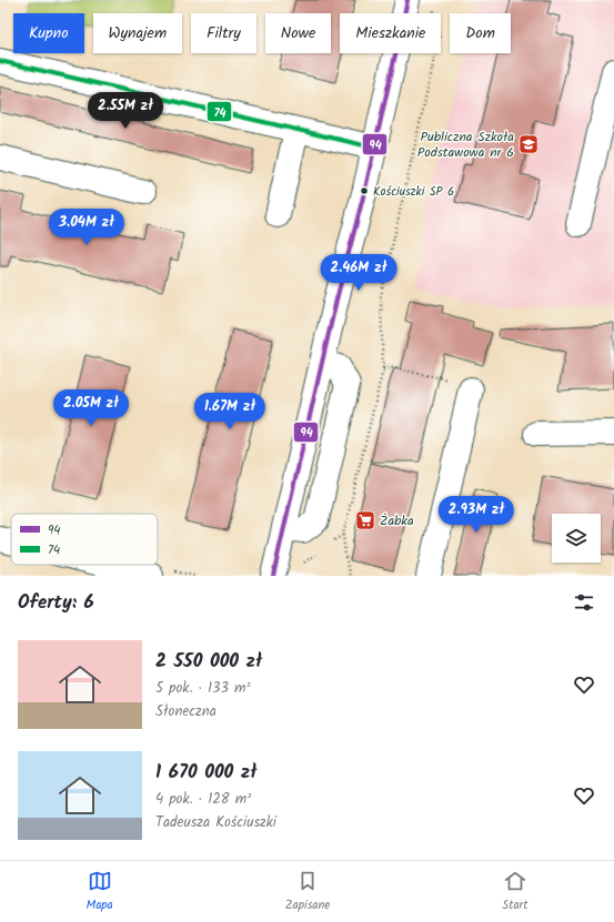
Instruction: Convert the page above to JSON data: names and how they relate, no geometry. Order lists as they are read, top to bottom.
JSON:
{
  "places": {
    "school or university": ["Publiczna Szkoła Podstawowa nr 6"],
    "other": ["Kościuszki SP 6"],
    "supermarket": ["Żabka"]
  },
  "lines": ["transit line 94", "transit line 74"],
  "legend": ["94", "74"],
  "page": {
    "chip": [
      "Kupno",
      "Wynajem",
      "Filtry",
      "Nowe",
      "Mieszkanie",
      "Dom"
    ],
    "price": [
      "2.55M zł",
      "3.04M zł",
      "2.46M zł",
      "2.05M zł",
      "1.67M zł",
      "2.93M zł"
    ],
    "heading": "Oferty: 6",
    "list": [
      {
        "name": "2 550 000 zł",
        "note": "5 pok. · 133 m² · Słoneczna"
      },
      {
        "name": "1 670 000 zł",
        "note": "4 pok. · 128 m² · Tadeusza Kościuszki"
      }
    ],
    "tabs": ["Mapa", "Zapisane", "Start"]
  }
}
